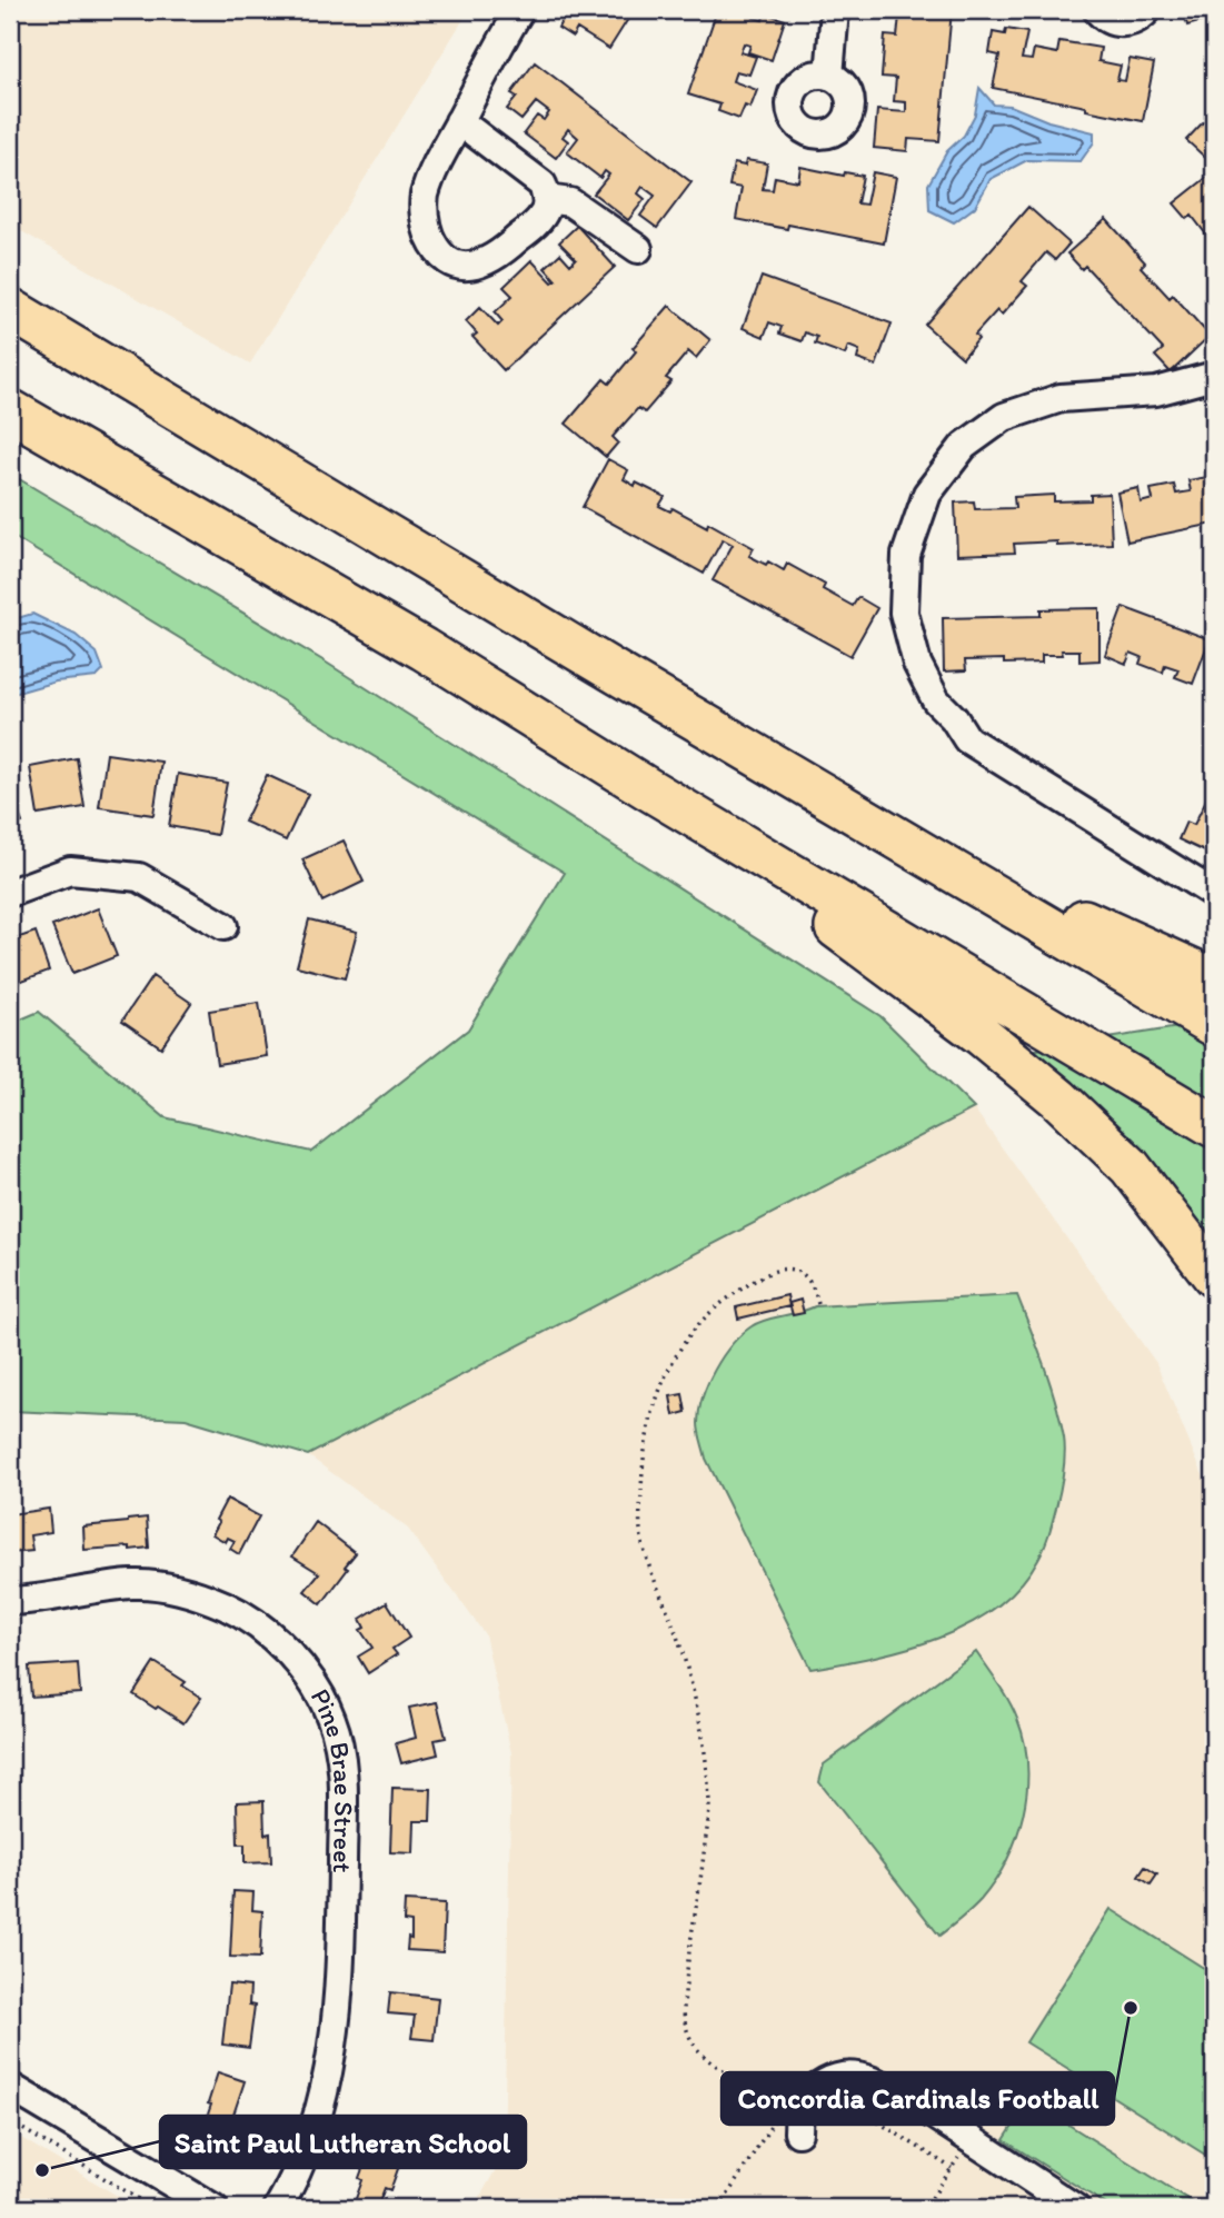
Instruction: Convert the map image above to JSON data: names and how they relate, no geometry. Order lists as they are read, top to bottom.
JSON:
{
  "streets": {
    "street": ["Pine Brae Street"]
  },
  "places": ["Concordia Cardinals Football", "Saint Paul Lutheran School"]
}
